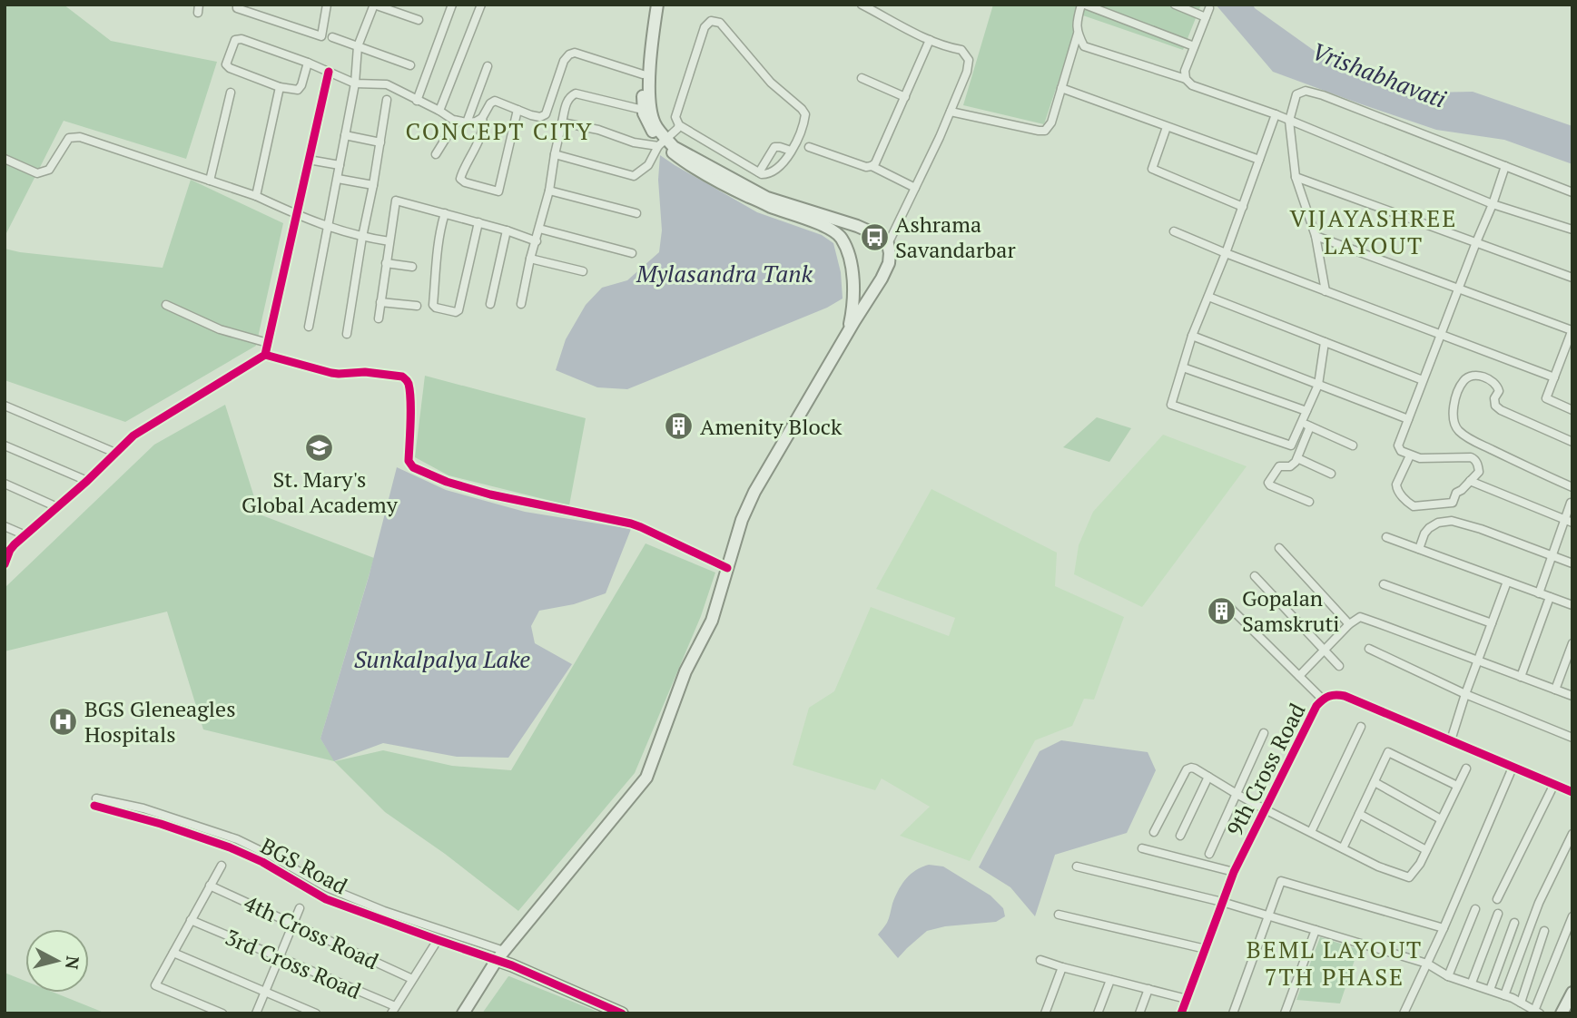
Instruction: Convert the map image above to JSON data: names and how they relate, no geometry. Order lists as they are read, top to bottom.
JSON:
{
  "streets": {
    "street": [
      "9th Cross Road",
      "BGS Road",
      "4th Cross Road",
      "3rd Cross Road"
    ]
  },
  "districts": ["CONCEPT CITY", "VIJAYASHREE LAYOUT", "BEML LAYOUT 7TH PHASE"],
  "water": ["Vrishabhavati", "Mylasandra Tank", "Sunkalpalya Lake"],
  "places": {
    "bus stop": ["Ashrama Savandarbar"],
    "building": ["Amenity Block", "Gopalan Samskruti"],
    "school or university": ["St. Mary's Global Academy"],
    "hospital": ["BGS Gleneagles Hospitals"]
  },
  "north": "right"
}
